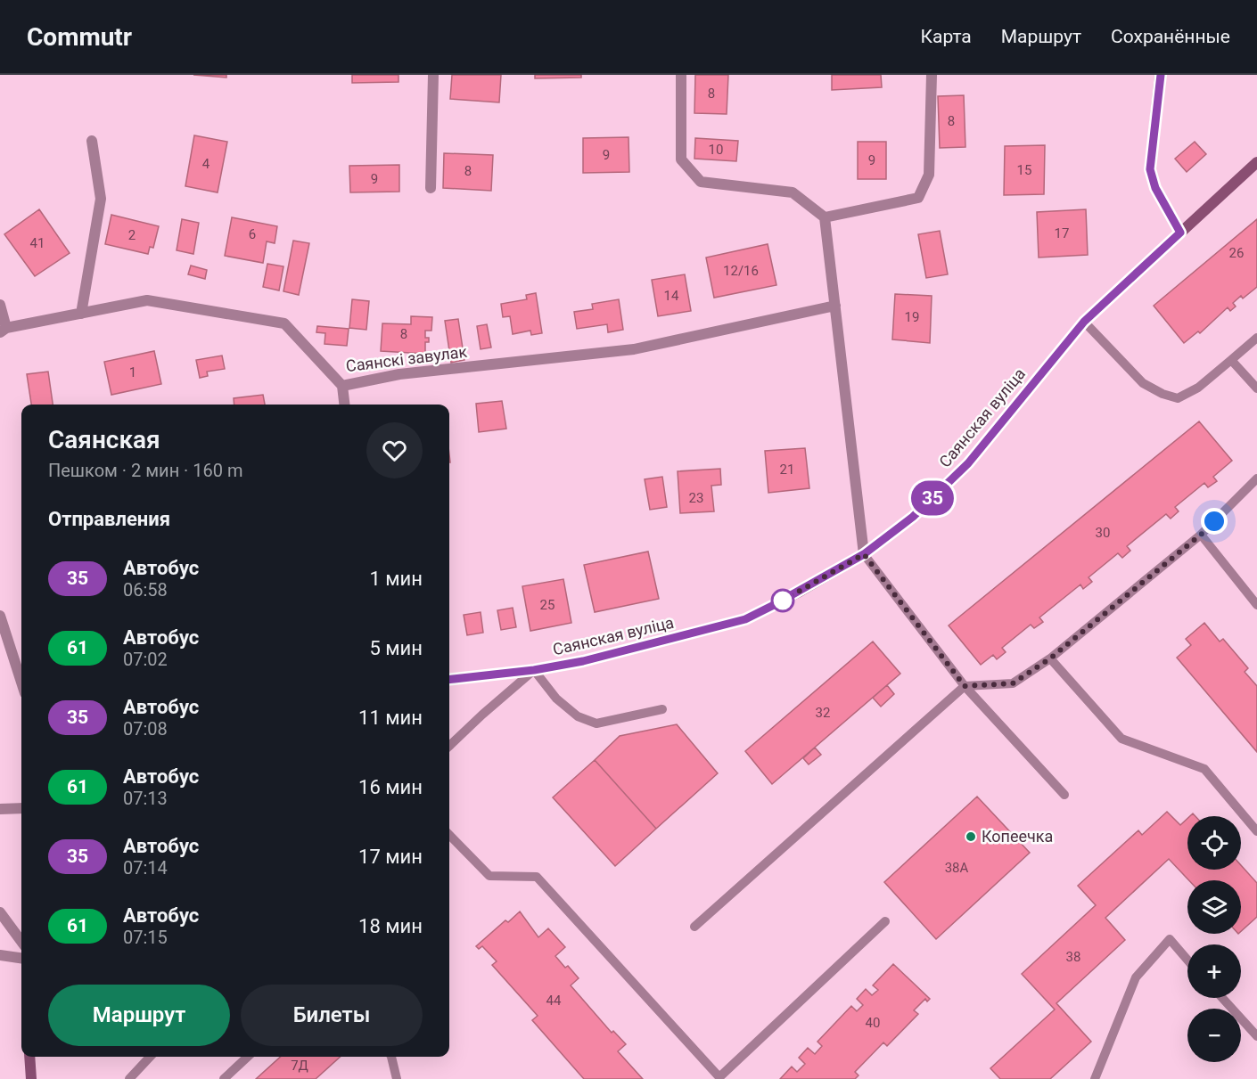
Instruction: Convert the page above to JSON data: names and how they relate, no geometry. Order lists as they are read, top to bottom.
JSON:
{
  "streets": {
    "main road": ["Саянская вуліца"],
    "street": ["Саянскі завулак"]
  },
  "places": ["Копеечка"],
  "lines": ["bus line 35"],
  "house_numbers": [
    "8",
    "8",
    "10",
    "9",
    "9",
    "4",
    "15",
    "8",
    "9",
    "17",
    "6",
    "2",
    "41",
    "26",
    "12/16",
    "14",
    "19",
    "8",
    "1",
    "21",
    "23",
    "30",
    "25",
    "32",
    "38А",
    "38",
    "44",
    "40",
    "7Д"
  ],
  "page": {
    "header": "Commutr",
    "nav": ["Карта", "Маршрут", "Сохранённые"],
    "on_map": "35",
    "heading": [
      ["Саянская", "Пешком · 2 мин · 160 m"],
      "Отправления"
    ],
    "list": [
      {
        "mark": "35",
        "name": "Автобус",
        "note": "06:58",
        "value": "1 мин"
      },
      {
        "mark": "61",
        "name": "Автобус",
        "note": "07:02",
        "value": "5 мин"
      },
      {
        "mark": "35",
        "name": "Автобус",
        "note": "07:08",
        "value": "11 мин"
      },
      {
        "mark": "61",
        "name": "Автобус",
        "note": "07:13",
        "value": "16 мин"
      },
      {
        "mark": "35",
        "name": "Автобус",
        "note": "07:14",
        "value": "17 мин"
      },
      {
        "mark": "61",
        "name": "Автобус",
        "note": "07:15",
        "value": "18 мин"
      }
    ],
    "map_buttons": ["+", "−"],
    "buttons": ["Маршрут", "Билеты"]
  }
}
